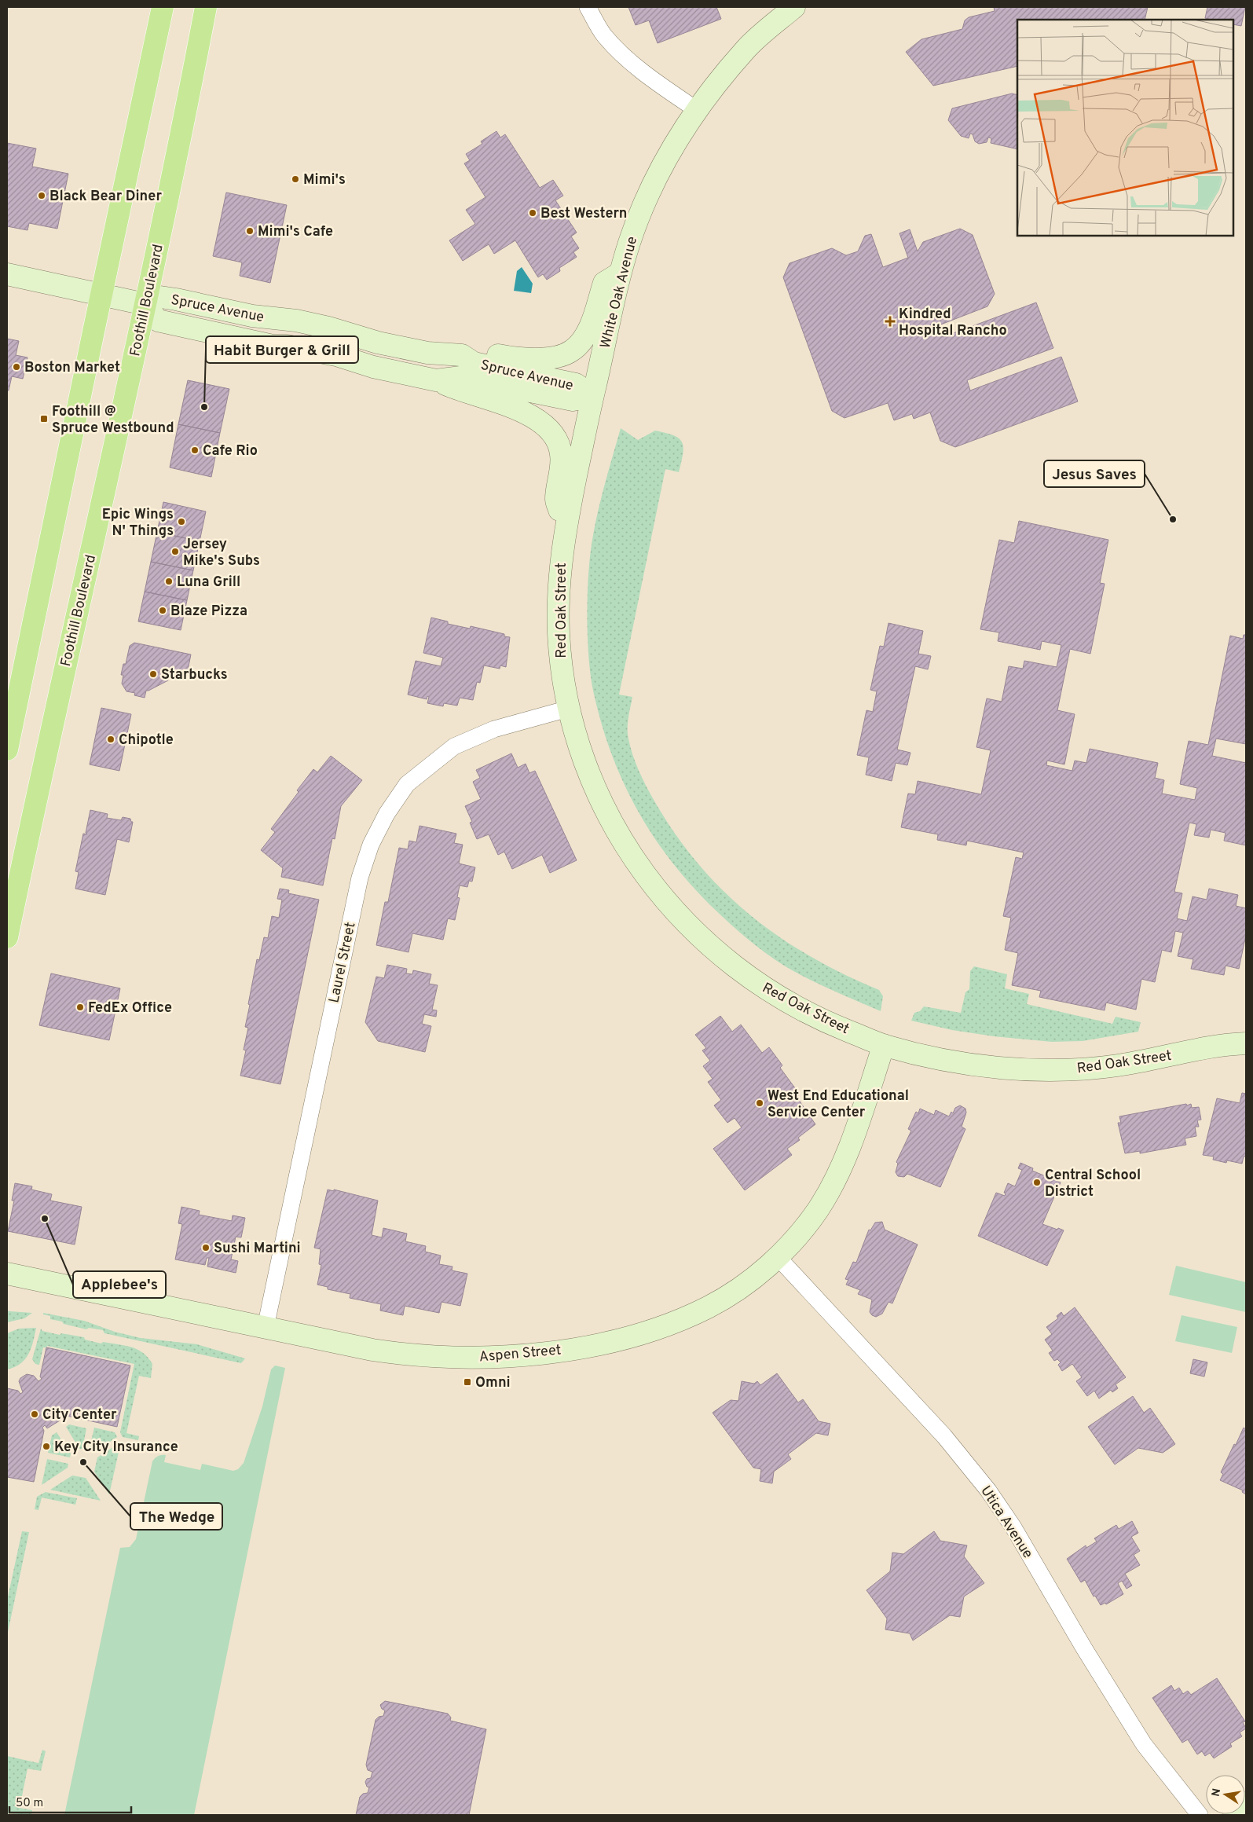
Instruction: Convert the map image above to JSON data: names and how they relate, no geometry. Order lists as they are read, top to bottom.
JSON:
{
  "streets": {
    "main road": ["Foothill Boulevard"],
    "street": [
      "White Oak Avenue",
      "Spruce Avenue",
      "Red Oak Street",
      "Laurel Street",
      "Aspen Street",
      "Utica Avenue"
    ]
  },
  "crossings": [
    ["White Oak Avenue", "Spruce Avenue"],
    ["White Oak Avenue", "Red Oak Street"],
    ["Foothill Boulevard", "Spruce Avenue"],
    ["Spruce Avenue", "Red Oak Street"],
    ["Red Oak Street", "Laurel Street"],
    ["Red Oak Street", "Aspen Street"],
    ["Laurel Street", "Aspen Street"],
    ["Aspen Street", "Utica Avenue"]
  ],
  "places": {
    "other": [
      "Mimi's",
      "Black Bear Diner",
      "Best Western",
      "Mimi's Cafe",
      "Boston Market",
      "Habit Burger & Grill",
      "Cafe Rio",
      "Jesus Saves",
      "Epic Wings N' Things",
      "Jersey Mike's Subs",
      "Luna Grill",
      "Blaze Pizza",
      "Starbucks",
      "Chipotle",
      "FedEx Office",
      "West End Educational Service Center",
      "Central School District",
      "Applebee's",
      "Sushi Martini",
      "City Center",
      "Key City Insurance",
      "The Wedge"
    ],
    "health": ["Kindred Hospital Rancho"],
    "transit": ["Foothill @ Spruce Westbound", "Omni"]
  },
  "scale_bar": "50 m",
  "north": "left"
}
